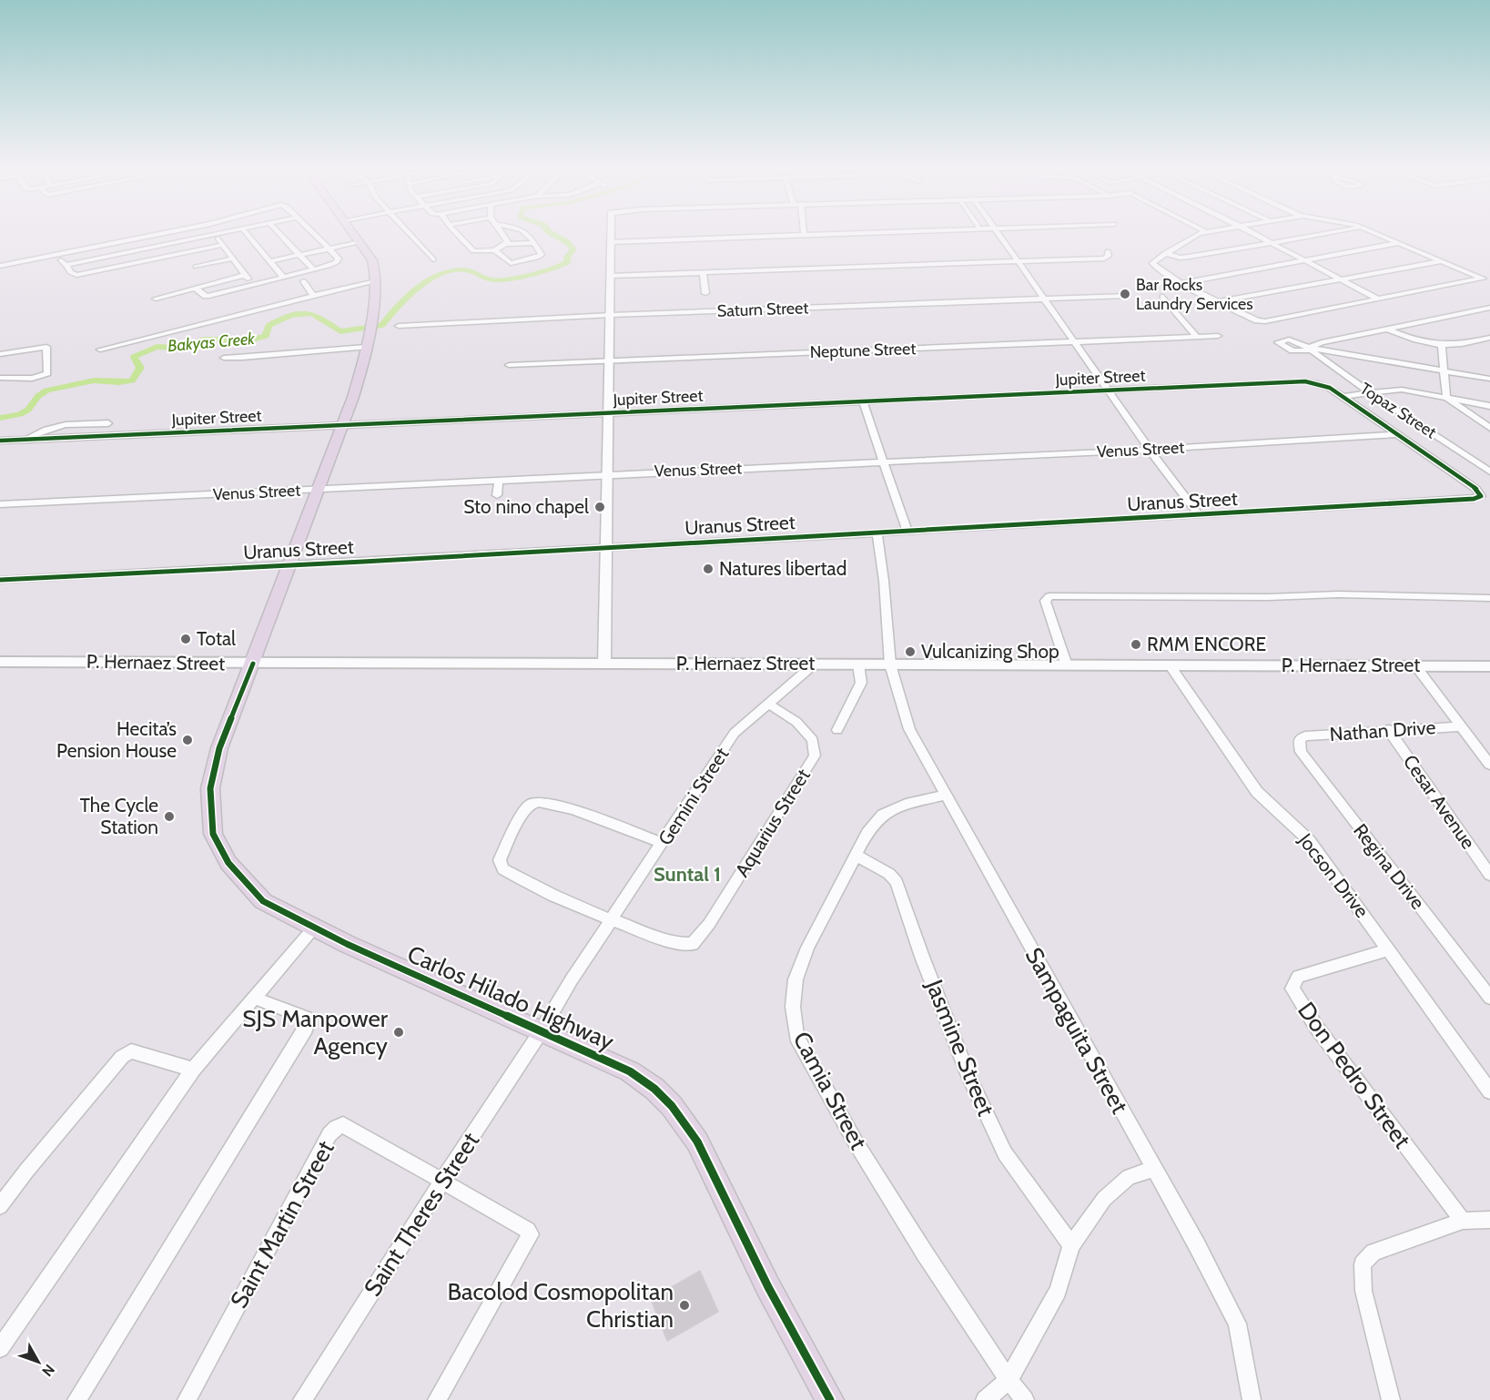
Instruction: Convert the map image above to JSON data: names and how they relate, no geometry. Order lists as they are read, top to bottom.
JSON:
{
  "streets": {
    "main road": ["P. Hernaez Street", "Carlos Hilado Highway"],
    "street": [
      "Saturn Street",
      "Neptune Street",
      "Jupiter Street",
      "Topaz Street",
      "Venus Street",
      "Uranus Street",
      "Nathan Drive",
      "Gemini Street",
      "Cesar Avenue",
      "Aquarius Street",
      "Regina Drive",
      "Jocson Drive",
      "Sampaguita Street",
      "Jasmine Street",
      "Don Pedro Street",
      "Camia Street",
      "Saint Theres Street",
      "Saint Martin Street"
    ]
  },
  "crossings": [
    ["Jupiter Street", "Carlos Hilado Highway"],
    ["Venus Street", "Uranus Street"],
    ["Venus Street", "Carlos Hilado Highway"],
    ["Uranus Street", "Carlos Hilado Highway"],
    ["Uranus Street", "Sampaguita Street"],
    ["P. Hernaez Street", "Gemini Street"],
    ["P. Hernaez Street", "Jocson Drive"],
    ["P. Hernaez Street", "Carlos Hilado Highway"],
    ["P. Hernaez Street", "Sampaguita Street"],
    ["Nathan Drive", "Cesar Avenue"],
    ["Nathan Drive", "Regina Drive"],
    ["Gemini Street", "Aquarius Street"],
    ["Gemini Street", "Carlos Hilado Highway"],
    ["Gemini Street", "Saint Theres Street"],
    ["Jocson Drive", "Don Pedro Street"],
    ["Carlos Hilado Highway", "Saint Theres Street"],
    ["Sampaguita Street", "Camia Street"],
    ["Jasmine Street", "Camia Street"],
    ["Saint Theres Street", "Saint Martin Street"]
  ],
  "districts": ["Suntal 1"],
  "water": ["Bakyas Creek"],
  "places": [
    "Bar Rocks Laundry Services",
    "Sto nino chapel",
    "Natures libertad",
    "Total",
    "RMM ENCORE",
    "Vulcanizing Shop",
    "Hecita’s Pension House",
    "The Cycle Station",
    "SJS Manpower Agency",
    "Bacolod Cosmopolitan Christian"
  ],
  "north": "bottom right"
}
